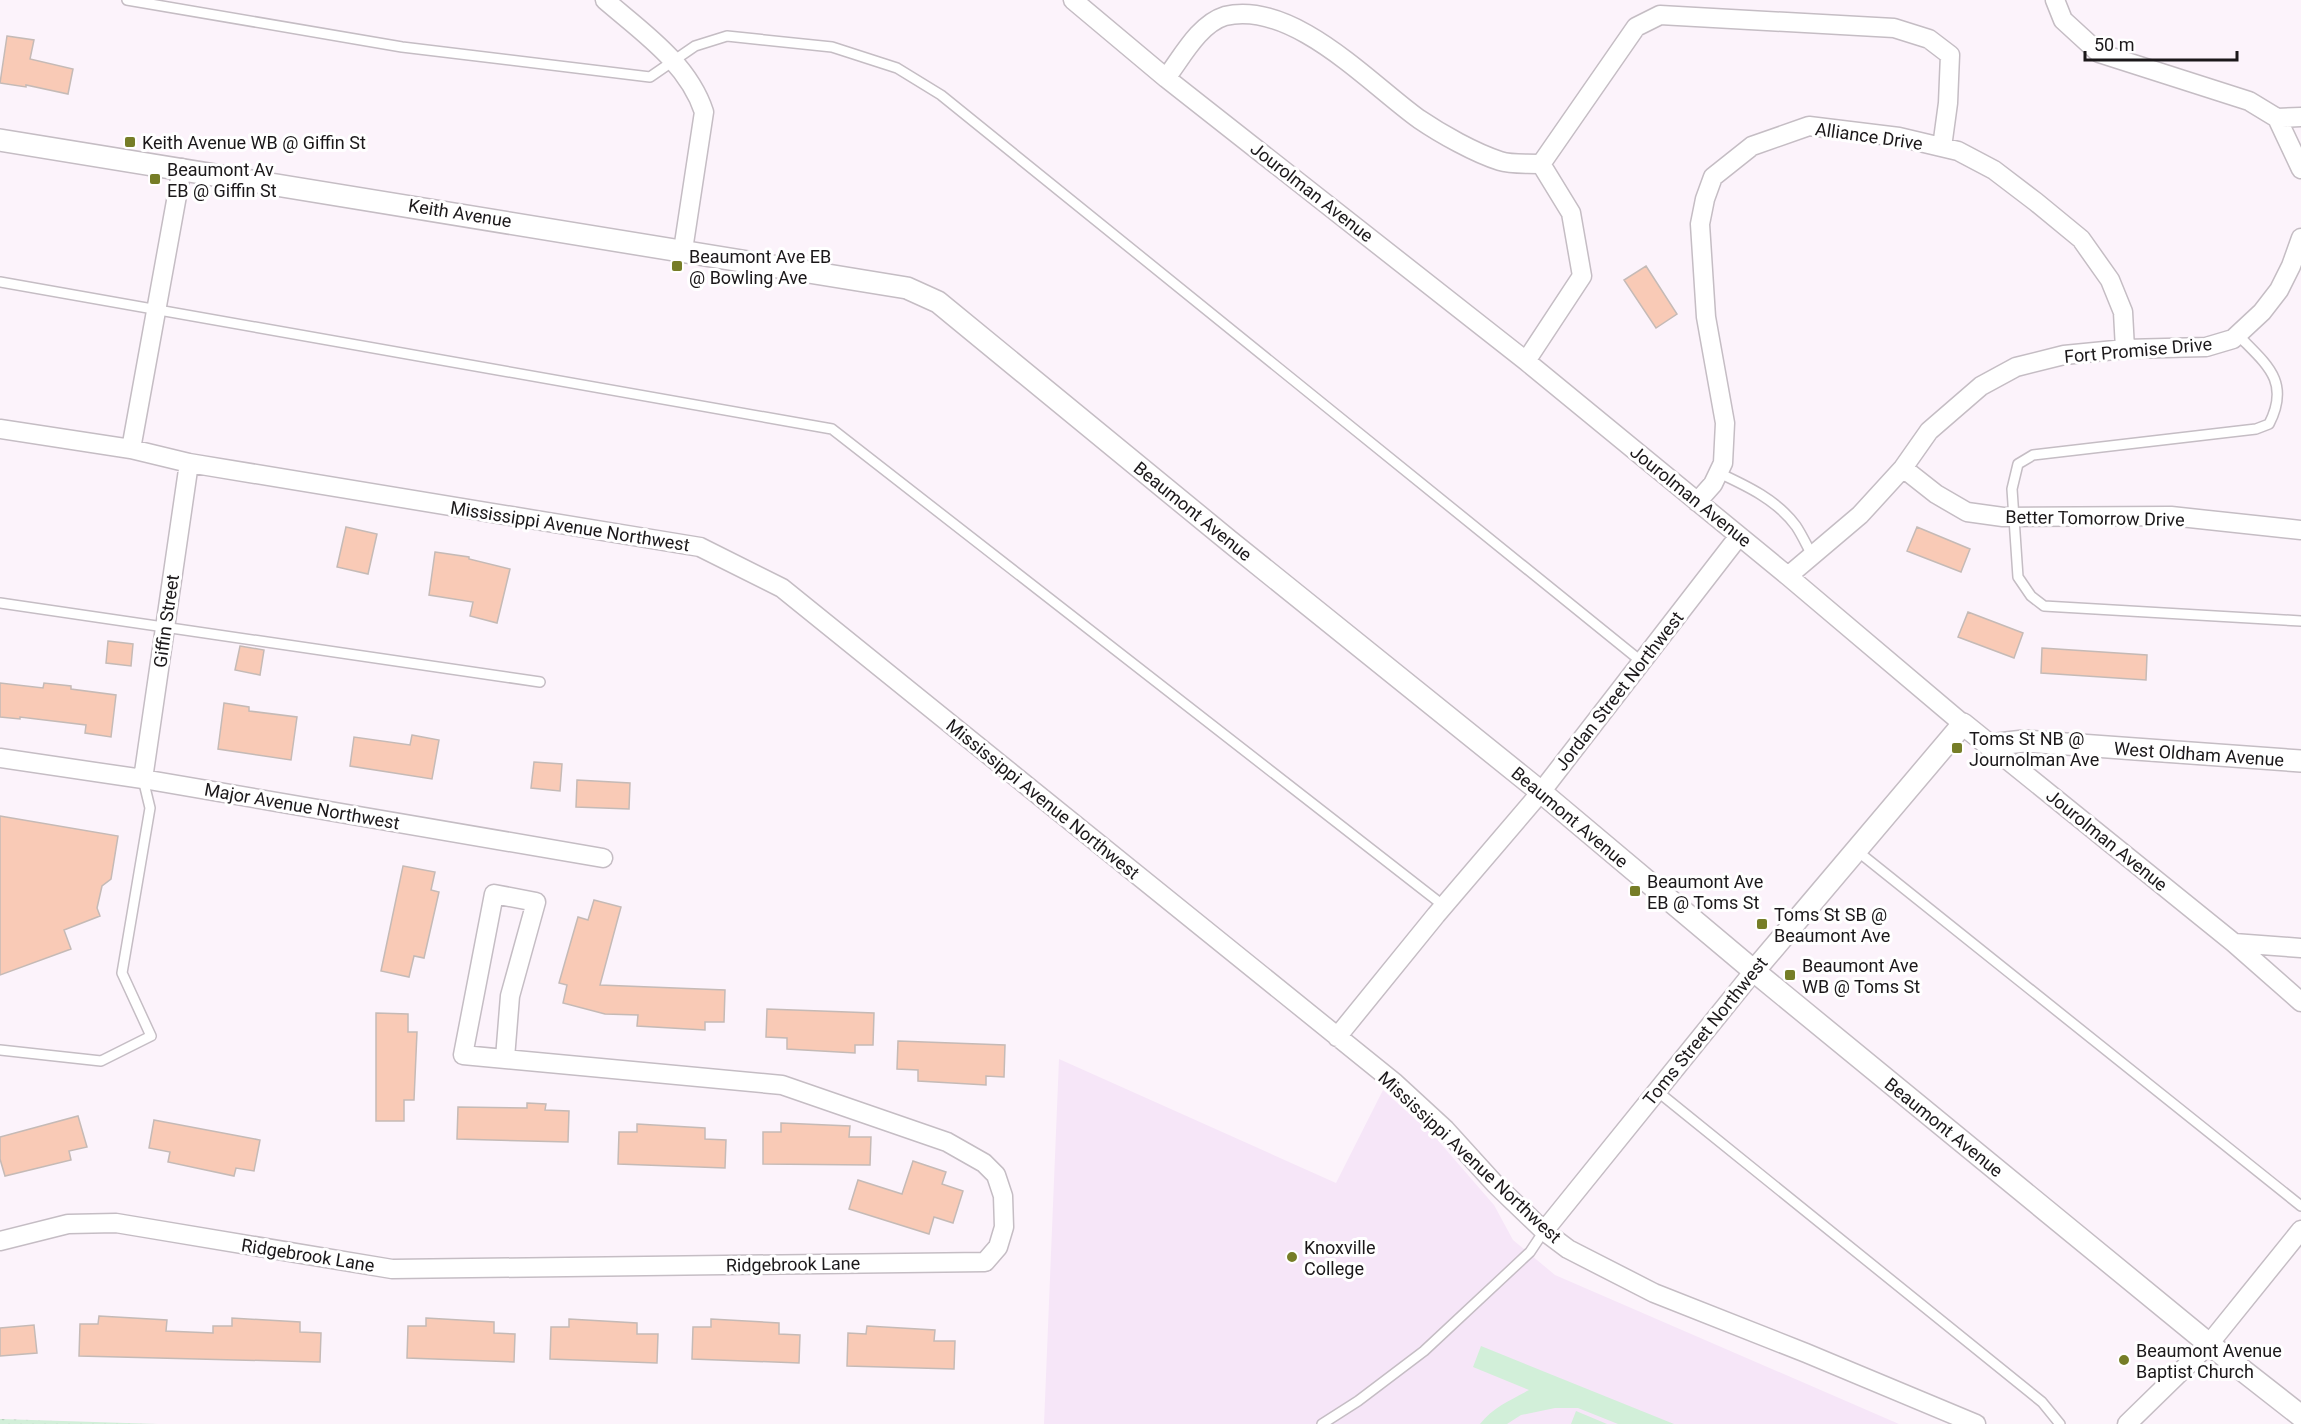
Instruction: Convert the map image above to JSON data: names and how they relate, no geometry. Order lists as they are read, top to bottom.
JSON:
{
  "streets": {
    "street": [
      "Alliance Drive",
      "Jourolman Avenue",
      "Keith Avenue",
      "Fort Promise Drive",
      "Beaumont Avenue",
      "Better Tomorrow Drive",
      "Mississippi Avenue Northwest",
      "Giffin Street",
      "Jordan Street Northwest",
      "West Oldham Avenue",
      "Major Avenue Northwest",
      "Toms Street Northwest",
      "Ridgebrook Lane"
    ]
  },
  "crossings": [
    ["Alliance Drive", "Jourolman Avenue"],
    ["Alliance Drive", "Fort Promise Drive"],
    ["Jourolman Avenue", "Fort Promise Drive"],
    ["Jourolman Avenue", "Jordan Street Northwest"],
    ["Jourolman Avenue", "West Oldham Avenue"],
    ["Jourolman Avenue", "Toms Street Northwest"],
    ["Keith Avenue", "Beaumont Avenue"],
    ["Fort Promise Drive", "Better Tomorrow Drive"],
    ["Beaumont Avenue", "Jordan Street Northwest"],
    ["Beaumont Avenue", "Toms Street Northwest"],
    ["Mississippi Avenue Northwest", "Giffin Street"],
    ["Mississippi Avenue Northwest", "Jordan Street Northwest"],
    ["Mississippi Avenue Northwest", "Toms Street Northwest"],
    ["Giffin Street", "Major Avenue Northwest"]
  ],
  "places": {
    "transit": [
      "Keith Avenue WB @ Giffin St",
      "Beaumont Av EB @ Giffin St",
      "Beaumont Ave EB @ Bowling Ave",
      "Toms St NB @ Journolman Ave",
      "Beaumont Ave EB @ Toms St",
      "Toms St SB @ Beaumont Ave",
      "Beaumont Ave WB @ Toms St"
    ],
    "other": ["Knoxville College", "Beaumont Avenue Baptist Church"]
  },
  "scale_bar": "50 m"
}
